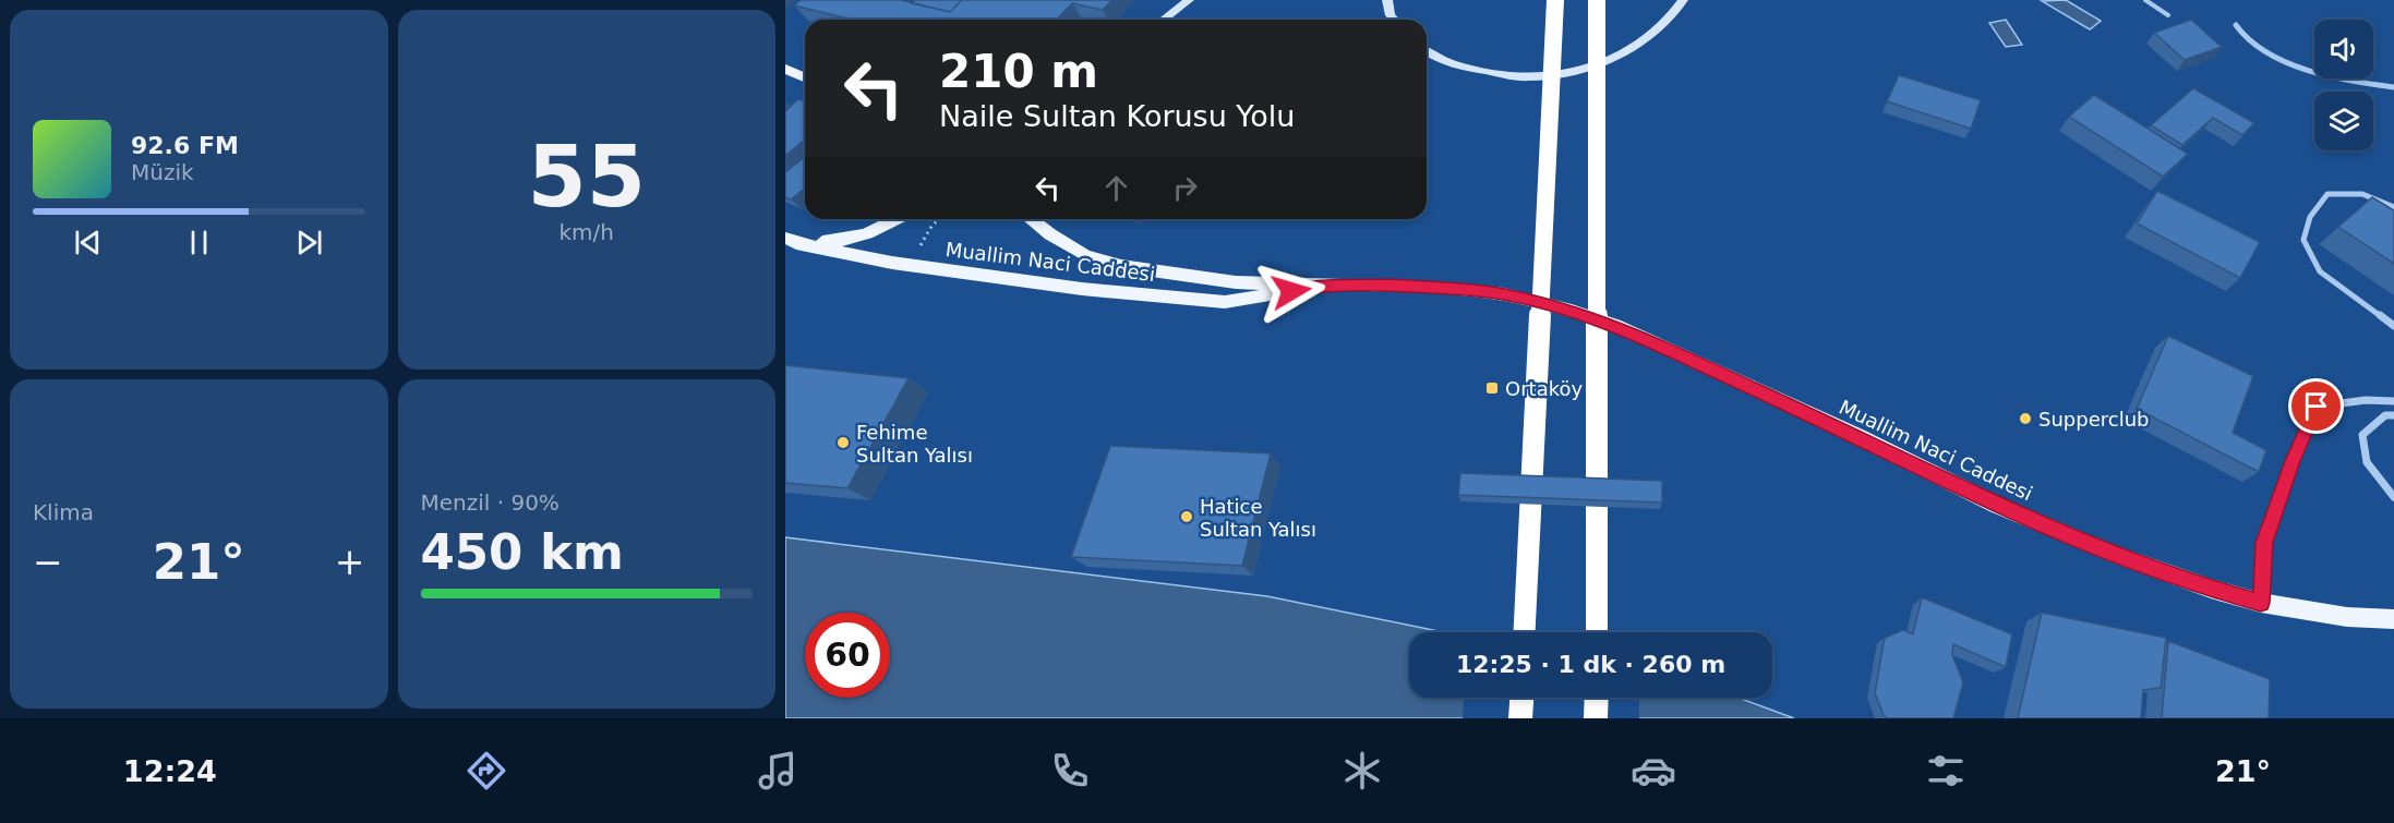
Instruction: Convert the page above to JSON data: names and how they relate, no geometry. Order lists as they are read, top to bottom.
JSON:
{
  "streets": {
    "main road": ["Muallim Naci Caddesi"]
  },
  "places": {
    "transit": ["Ortaköy"],
    "other": ["Supperclub", "Fehime Sultan Yalısı", "Hatice Sultan Yalısı"]
  },
  "page": {
    "tile": [
      ["55", "km/h"],
      "Klima",
      ["Menzil · 90%", "450 km"]
    ],
    "turn": ["210 m", "Naile Sultan Korusu Yolu"],
    "song": ["92.6 FM", "Müzik"],
    "heat": ["−", "21°", "+"],
    "limit": "60",
    "trip": "12:25 · 1 dk · 260 m",
    "tabs": ["12:24", "21°"]
  }
}
